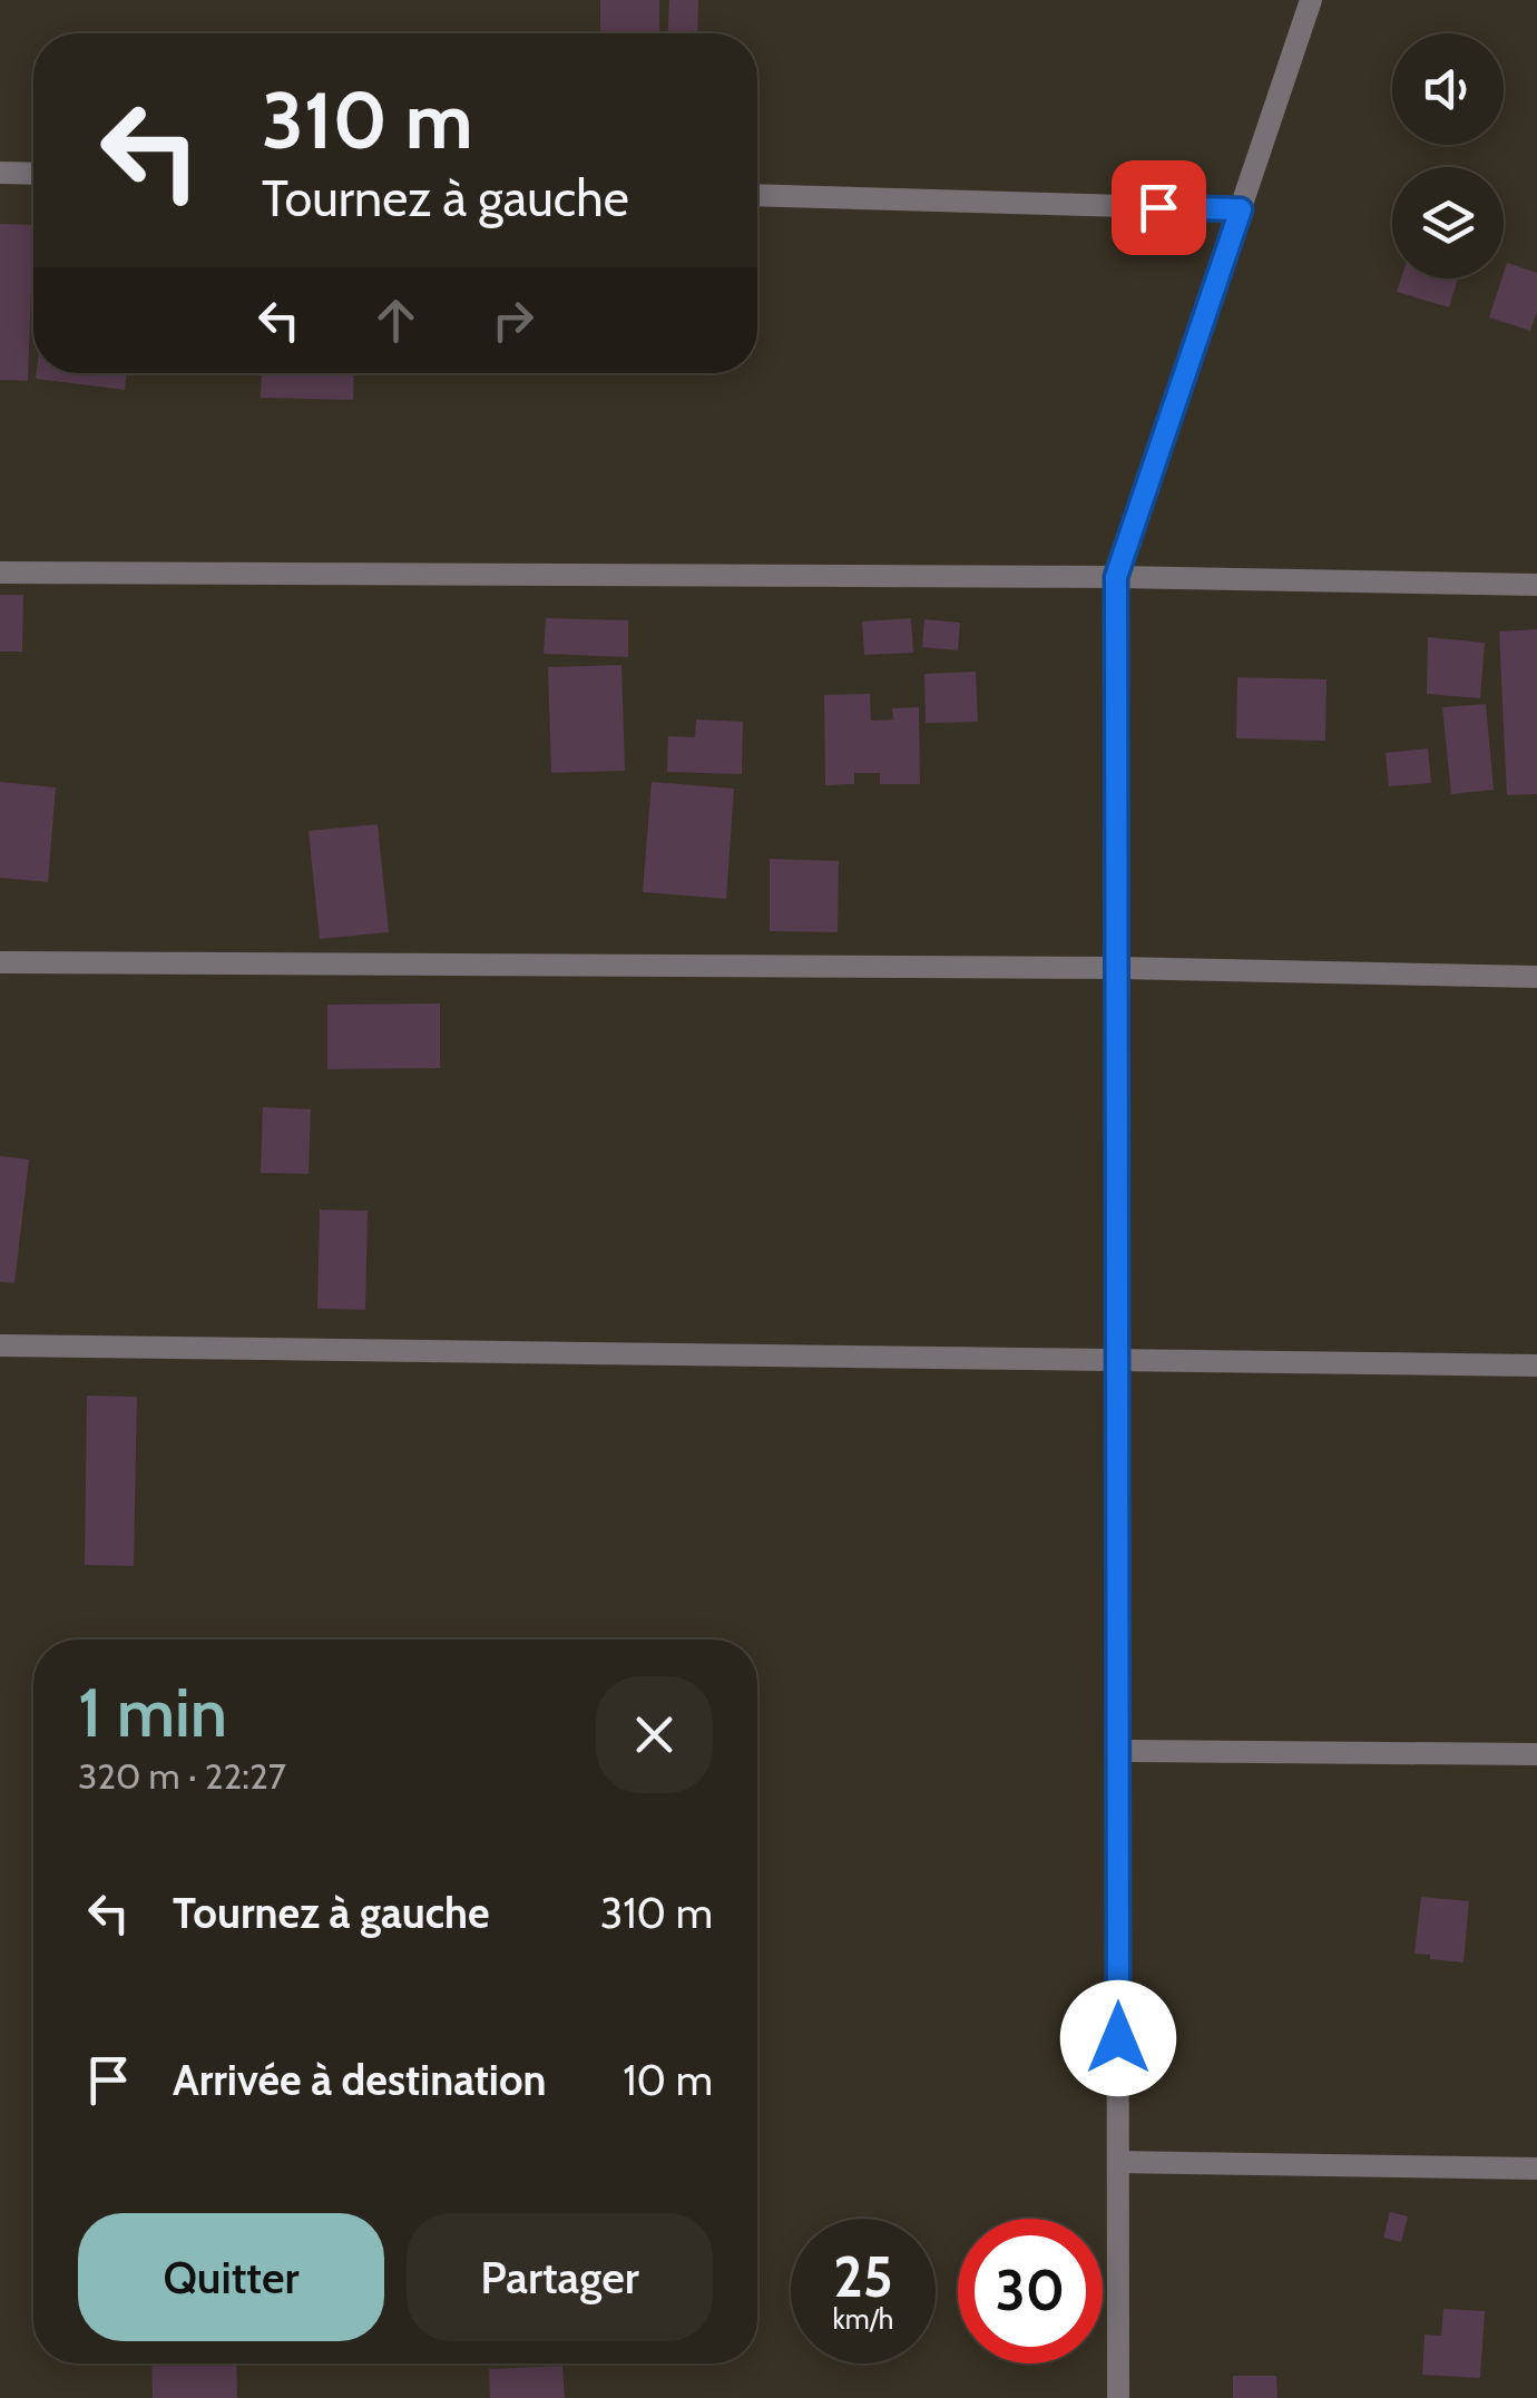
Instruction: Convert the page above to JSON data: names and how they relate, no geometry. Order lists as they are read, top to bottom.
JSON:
{
  "page": {
    "turn": ["310 m", "Tournez à gauche"],
    "heading": ["1 min", "320 m · 22:27"],
    "list": [
      {
        "name": "Tournez à gauche",
        "value": "310 m"
      },
      {
        "name": "Arrivée à destination",
        "value": "10 m"
      }
    ],
    "buttons": ["Quitter", "Partager"],
    "speed": "25 km/h",
    "limit": "30"
  }
}
